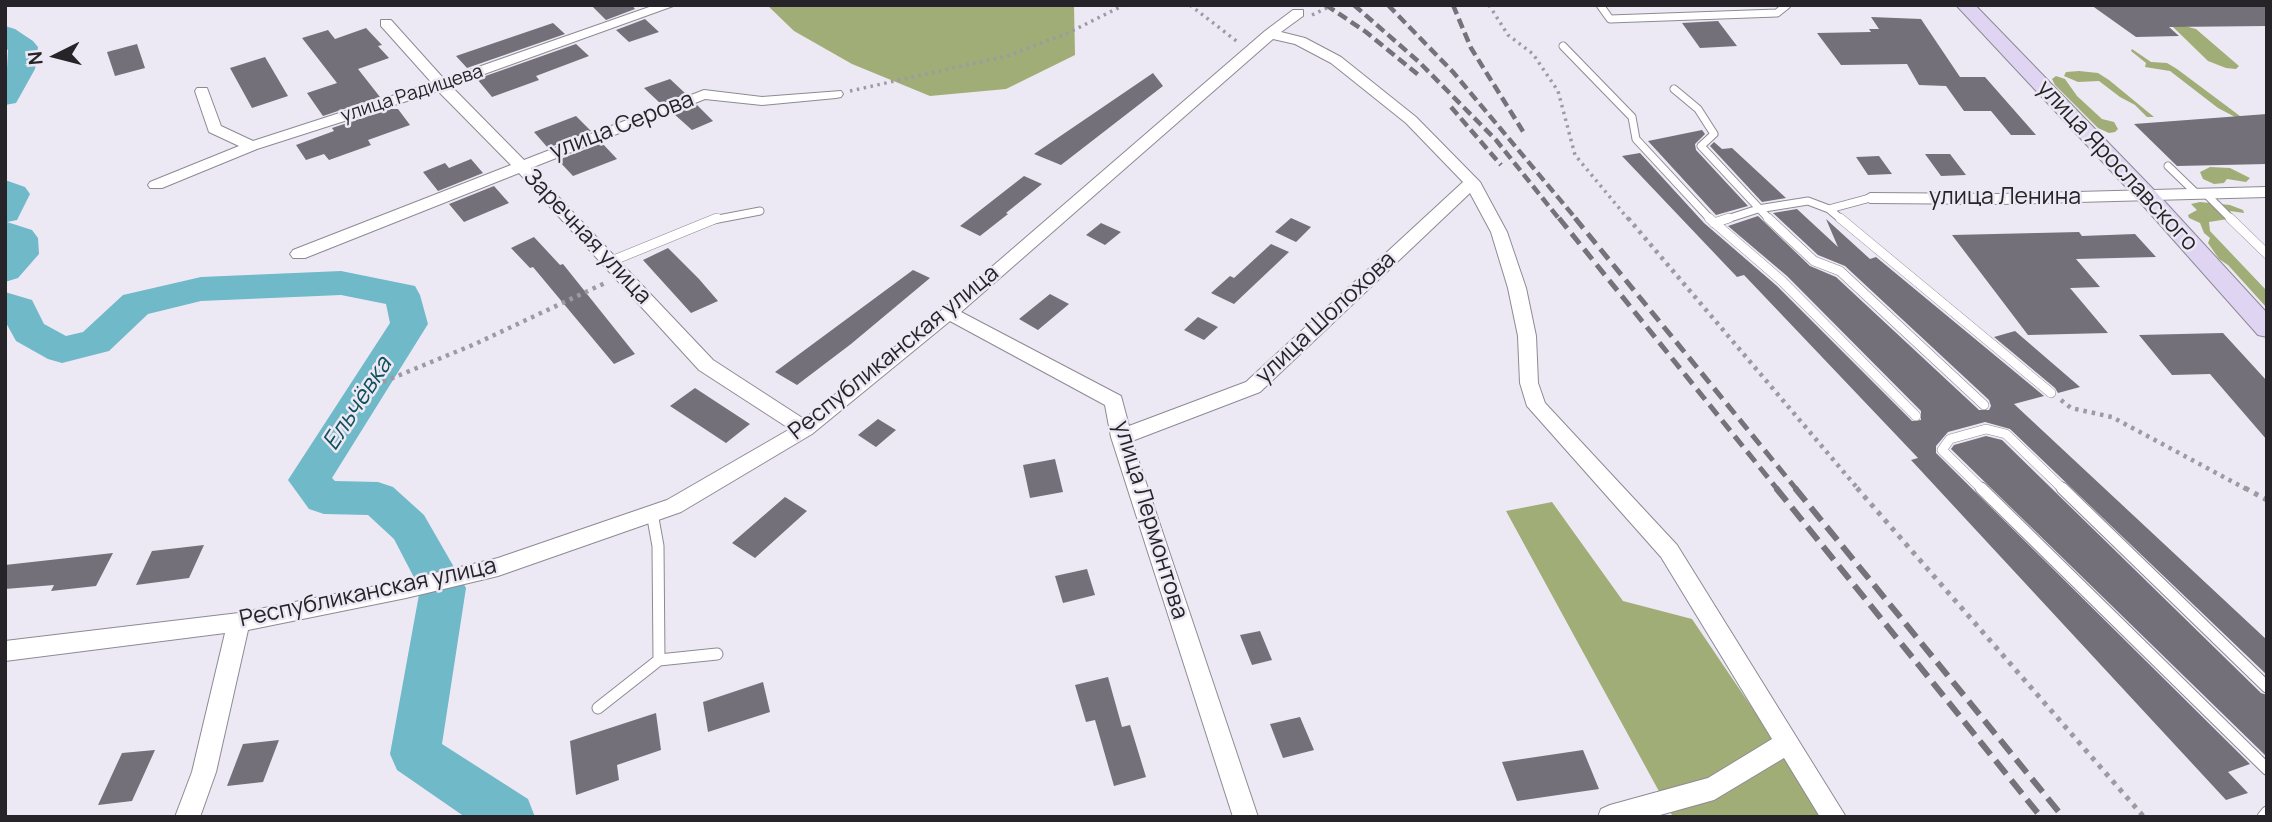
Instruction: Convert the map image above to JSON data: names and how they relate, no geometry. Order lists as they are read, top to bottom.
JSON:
{
  "streets": {
    "street": [
      "улица Радищева",
      "улица Серова",
      "улица Ярославского",
      "улица Ленина",
      "Заречная улица",
      "улица Шолохова",
      "Республиканская улица",
      "улица Лермонтова"
    ]
  },
  "crossings": [
    ["улица Радищева", "Заречная улица"],
    ["улица Серова", "Заречная улица"],
    ["улица Ярославского", "улица Ленина"],
    ["Заречная улица", "Республиканская улица"],
    ["улица Шолохова", "улица Лермонтова"],
    ["Республиканская улица", "улица Лермонтова"]
  ],
  "water": ["Ельчёвка"],
  "north": "left"
}
